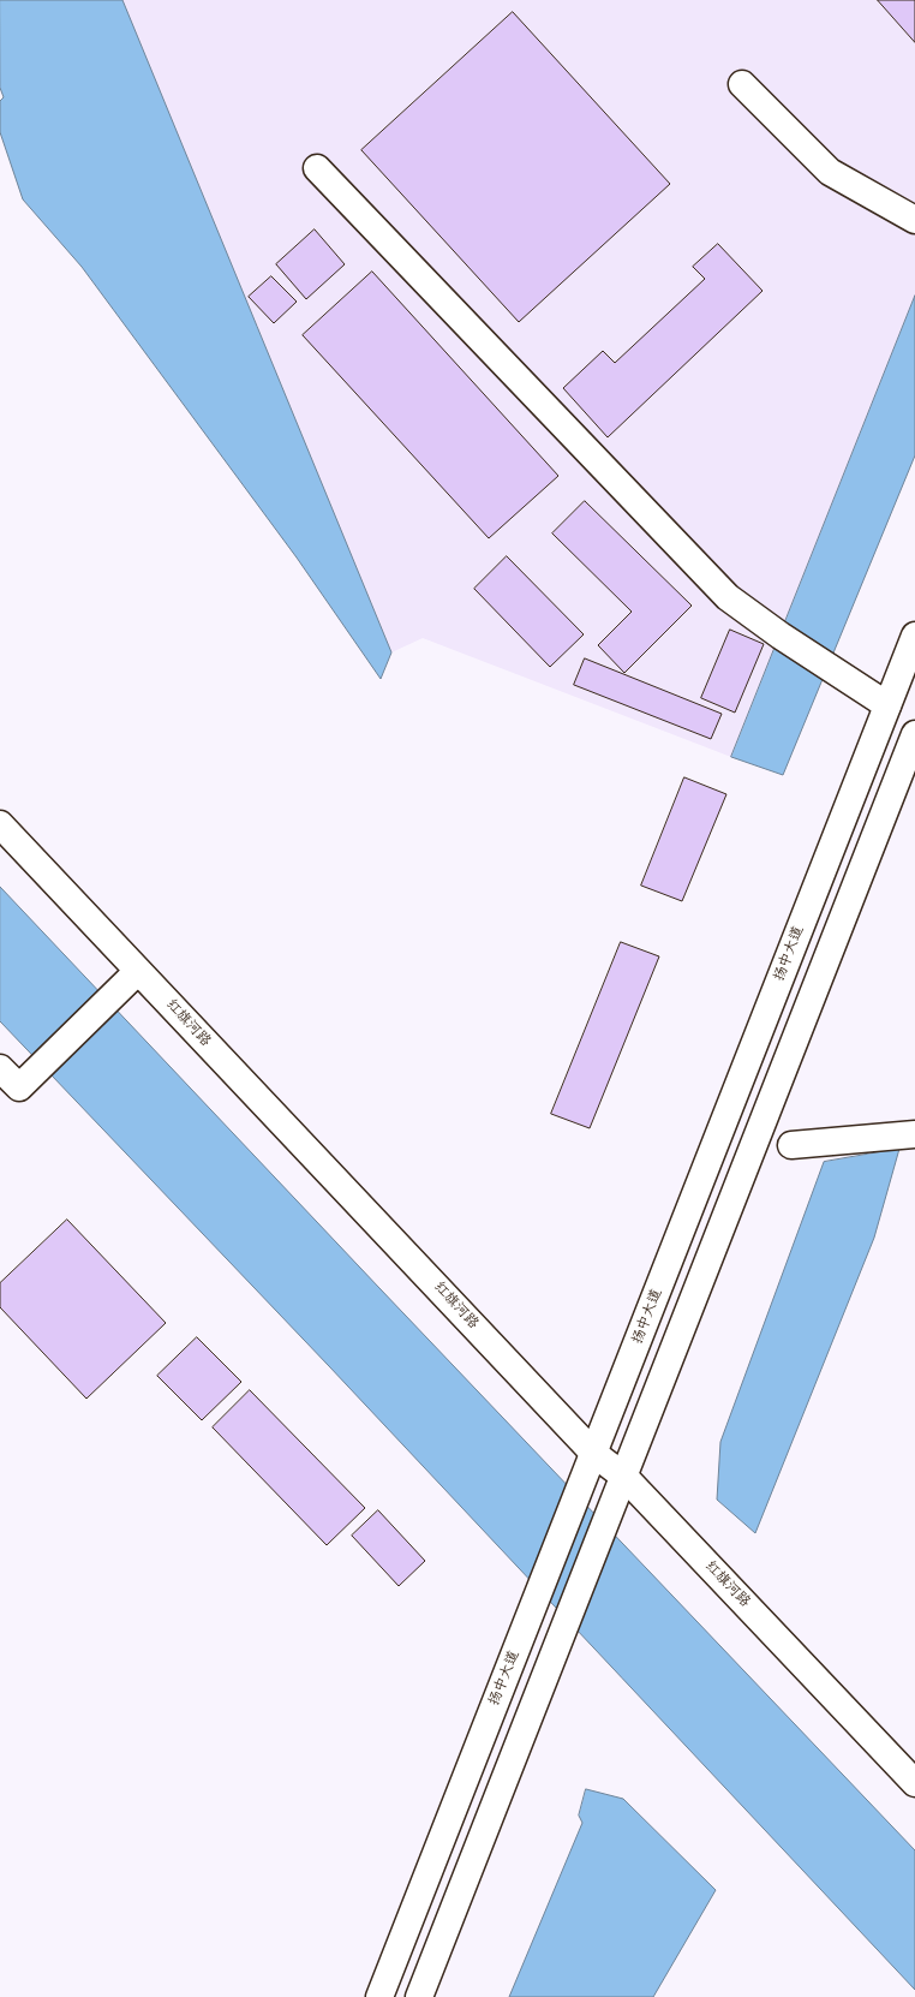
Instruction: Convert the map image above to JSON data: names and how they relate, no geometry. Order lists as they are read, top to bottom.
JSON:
{
  "streets": {
    "main road": ["扬中大道", "红旗河路"]
  },
  "crossings": [
    ["扬中大道", "红旗河路"]
  ]
}
